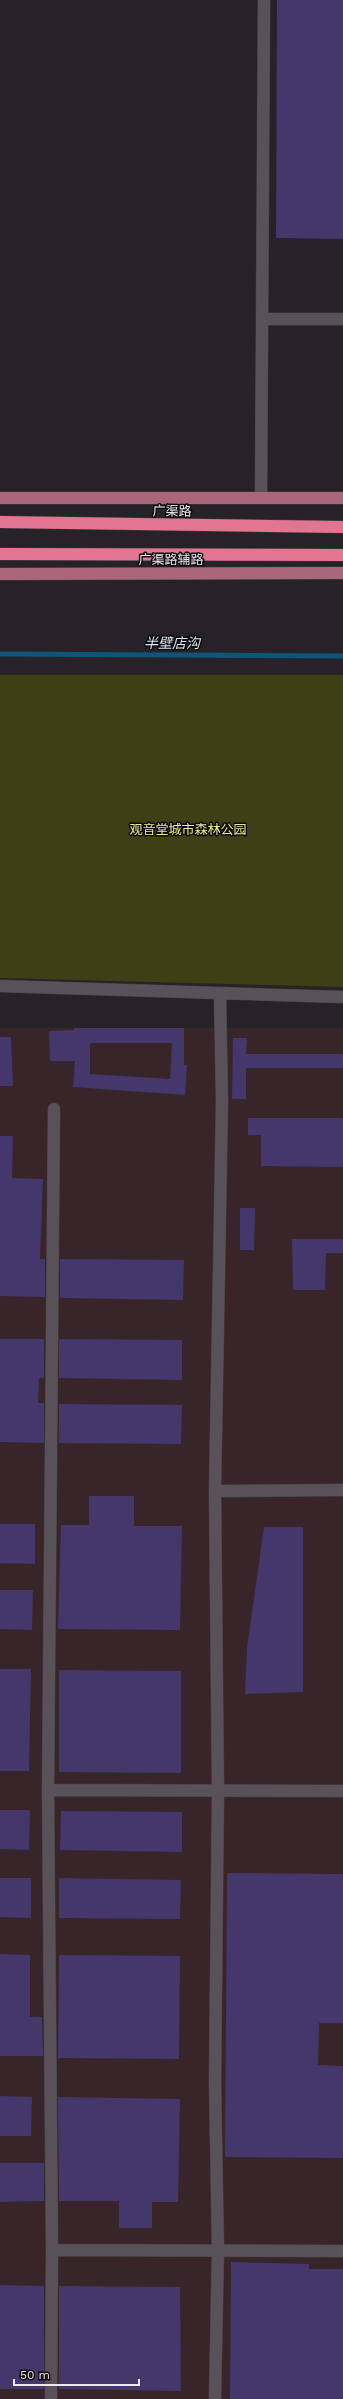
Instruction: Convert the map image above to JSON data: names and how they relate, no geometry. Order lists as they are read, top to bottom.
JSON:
{
  "streets": {
    "highway": ["广渠路"],
    "main road": ["广渠路辅路"]
  },
  "water": ["半壁店沟"],
  "parks": ["观音堂城市森林公园"],
  "scale_bar": "50 m"
}
